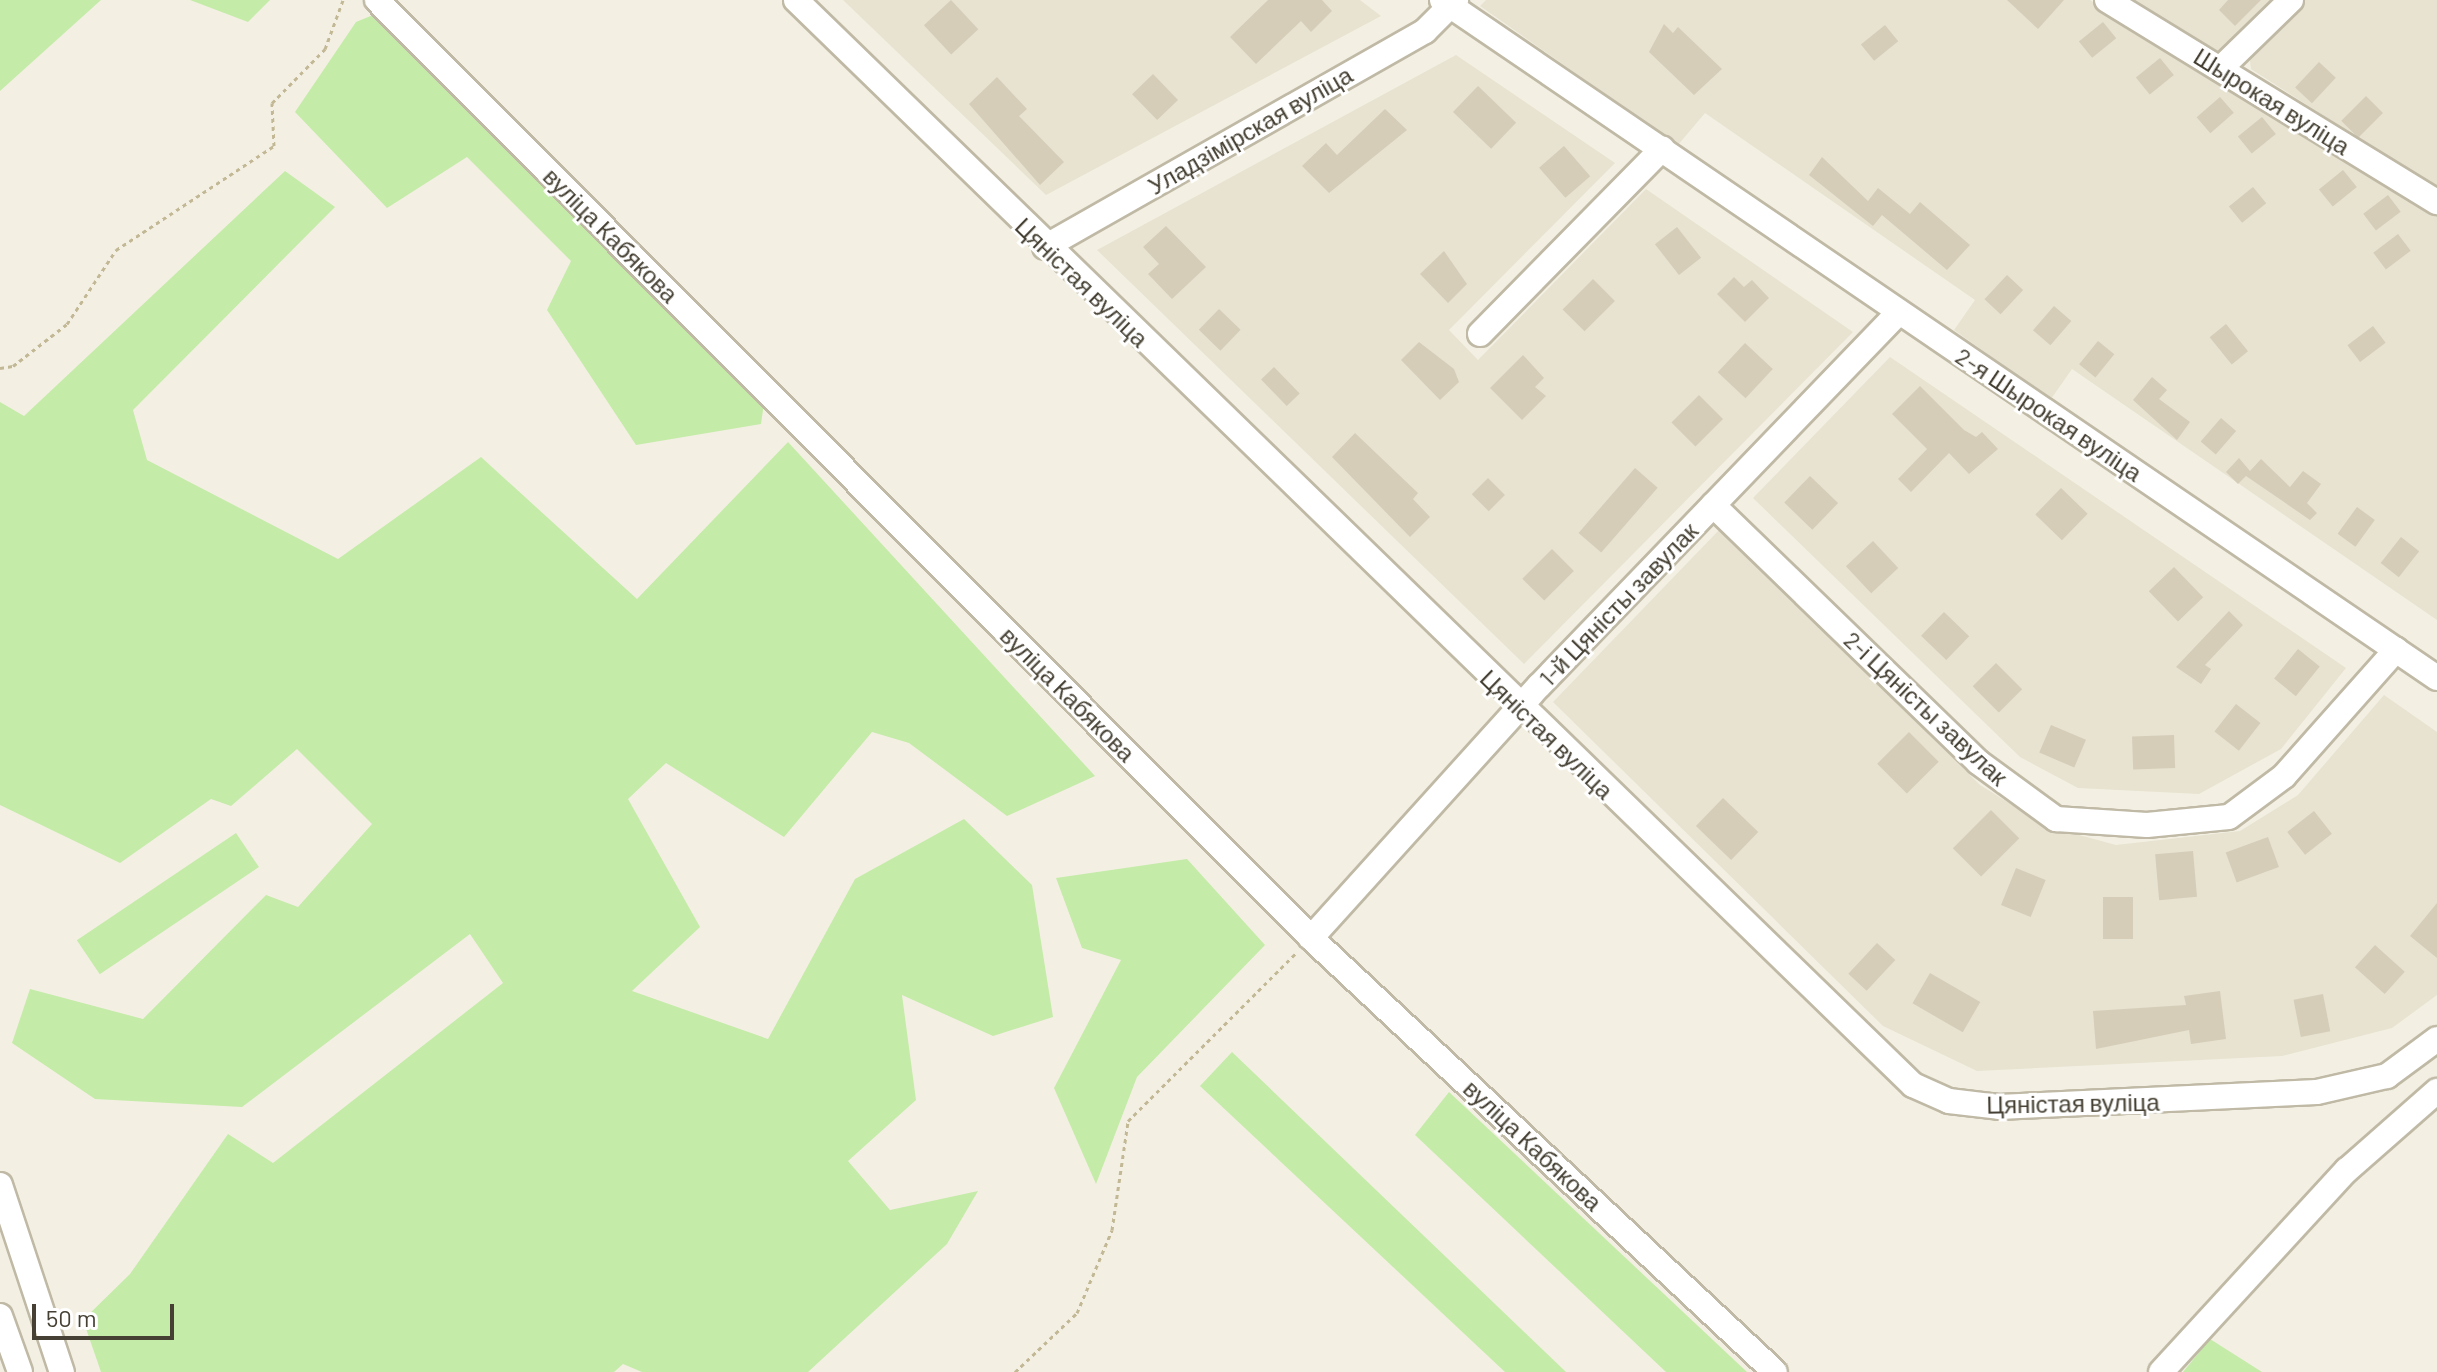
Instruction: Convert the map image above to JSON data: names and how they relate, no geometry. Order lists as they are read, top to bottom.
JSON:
{
  "streets": {
    "street": [
      "Шырокая вуліца",
      "Уладзімірская вуліца",
      "вуліца Кабякова",
      "Цяністая вуліца",
      "2-я Шырокая вуліца",
      "1-й Цяністы завулак",
      "2-і Цяністы завулак"
    ]
  },
  "crossings": [
    ["Уладзімірская вуліца", "Цяністая вуліца"],
    ["Уладзімірская вуліца", "2-я Шырокая вуліца"],
    ["вуліца Кабякова", "1-й Цяністы завулак"],
    ["Цяністая вуліца", "1-й Цяністы завулак"],
    ["2-я Шырокая вуліца", "1-й Цяністы завулак"],
    ["2-я Шырокая вуліца", "2-і Цяністы завулак"],
    ["1-й Цяністы завулак", "2-і Цяністы завулак"]
  ],
  "scale_bar": "50 m"
}
